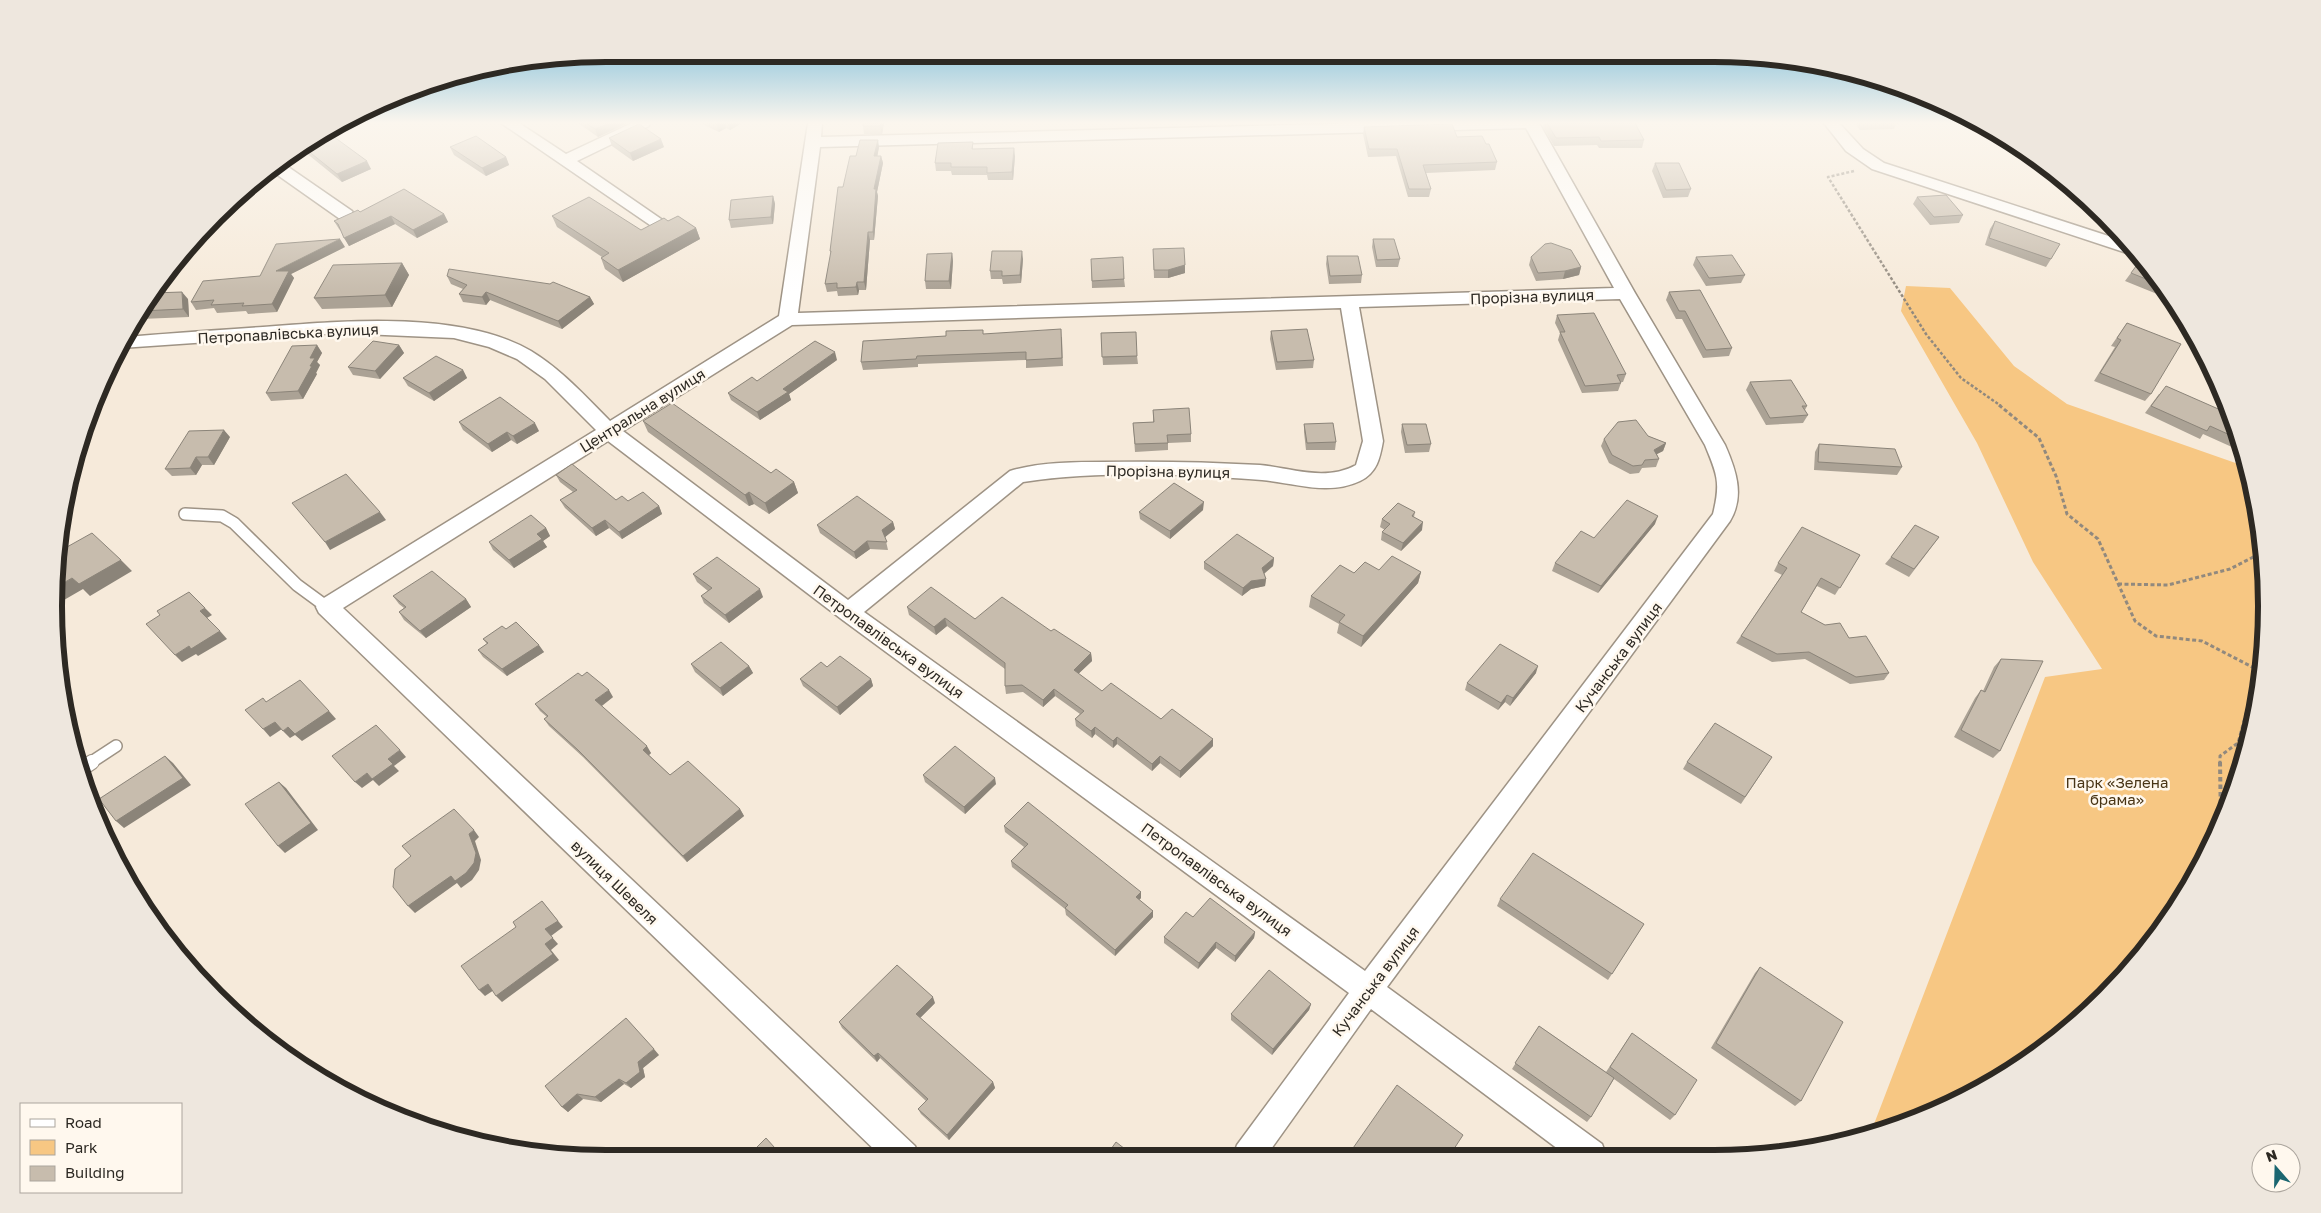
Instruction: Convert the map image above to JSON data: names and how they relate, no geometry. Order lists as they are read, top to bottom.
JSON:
{
  "streets": {
    "street": [
      "Прорізна вулиця",
      "Петропавлівська вулиця",
      "Центральна вулиця",
      "Кучанська вулиця",
      "вулиця Шевеля"
    ]
  },
  "crossings": [
    ["Прорізна вулиця", "Петропавлівська вулиця"],
    ["Прорізна вулиця", "Центральна вулиця"],
    ["Прорізна вулиця", "Кучанська вулиця"],
    ["Петропавлівська вулиця", "Центральна вулиця"],
    ["Петропавлівська вулиця", "Кучанська вулиця"],
    ["Центральна вулиця", "вулиця Шевеля"]
  ],
  "parks": ["Парк «Зелена брама»"],
  "legend": ["Road", "Park", "Building"],
  "north": "top"
}
